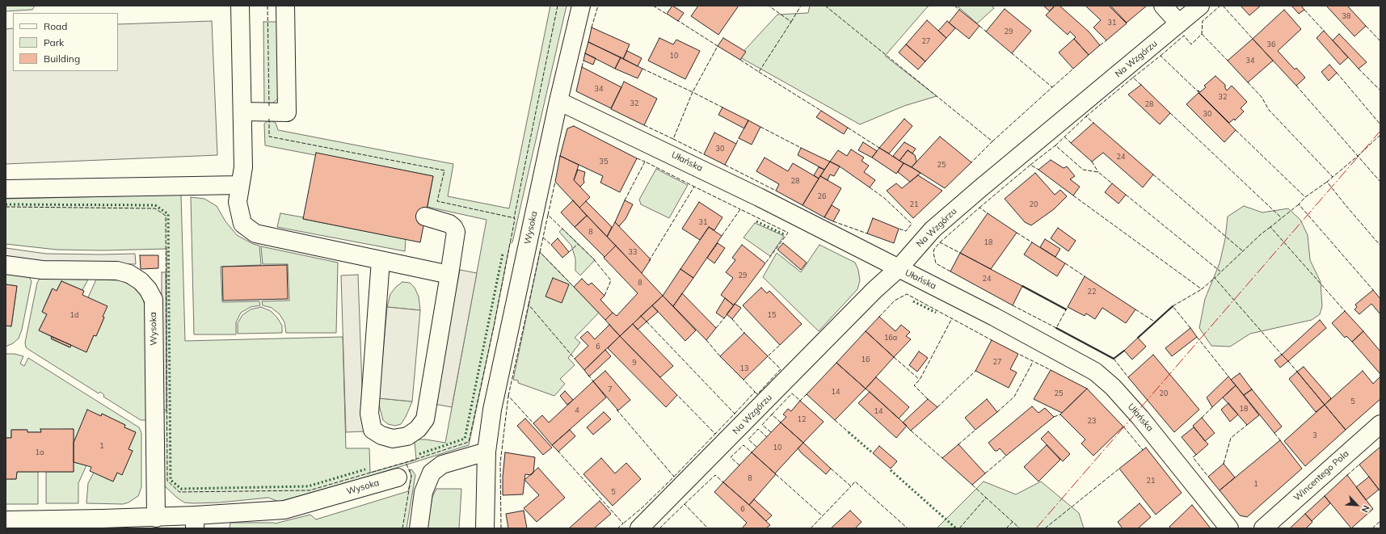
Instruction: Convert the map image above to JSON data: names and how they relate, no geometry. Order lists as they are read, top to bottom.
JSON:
{
  "streets": {
    "street": [
      "Na Wzgórzu",
      "Ułańska",
      "Wysoka",
      "Wincentego Pola"
    ]
  },
  "crossings": [
    ["Na Wzgórzu", "Ułańska"],
    ["Ułańska", "Wysoka"]
  ],
  "house_numbers": [
    "38",
    "31",
    "29",
    "27",
    "36",
    "10",
    "34",
    "34",
    "32",
    "32",
    "28",
    "30",
    "30",
    "24",
    "35",
    "25",
    "28",
    "26",
    "21",
    "20",
    "31",
    "8",
    "18",
    "33",
    "29",
    "24",
    "8",
    "22",
    "1d",
    "15",
    "16a",
    "6",
    "16",
    "27",
    "9",
    "13",
    "7",
    "14",
    "25",
    "20",
    "5",
    "18",
    "4",
    "14",
    "12",
    "23",
    "3",
    "1",
    "10",
    "1a",
    "8",
    "21",
    "1",
    "5",
    "6"
  ],
  "legend": ["Road", "Park", "Building"],
  "north": "bottom right"
}
